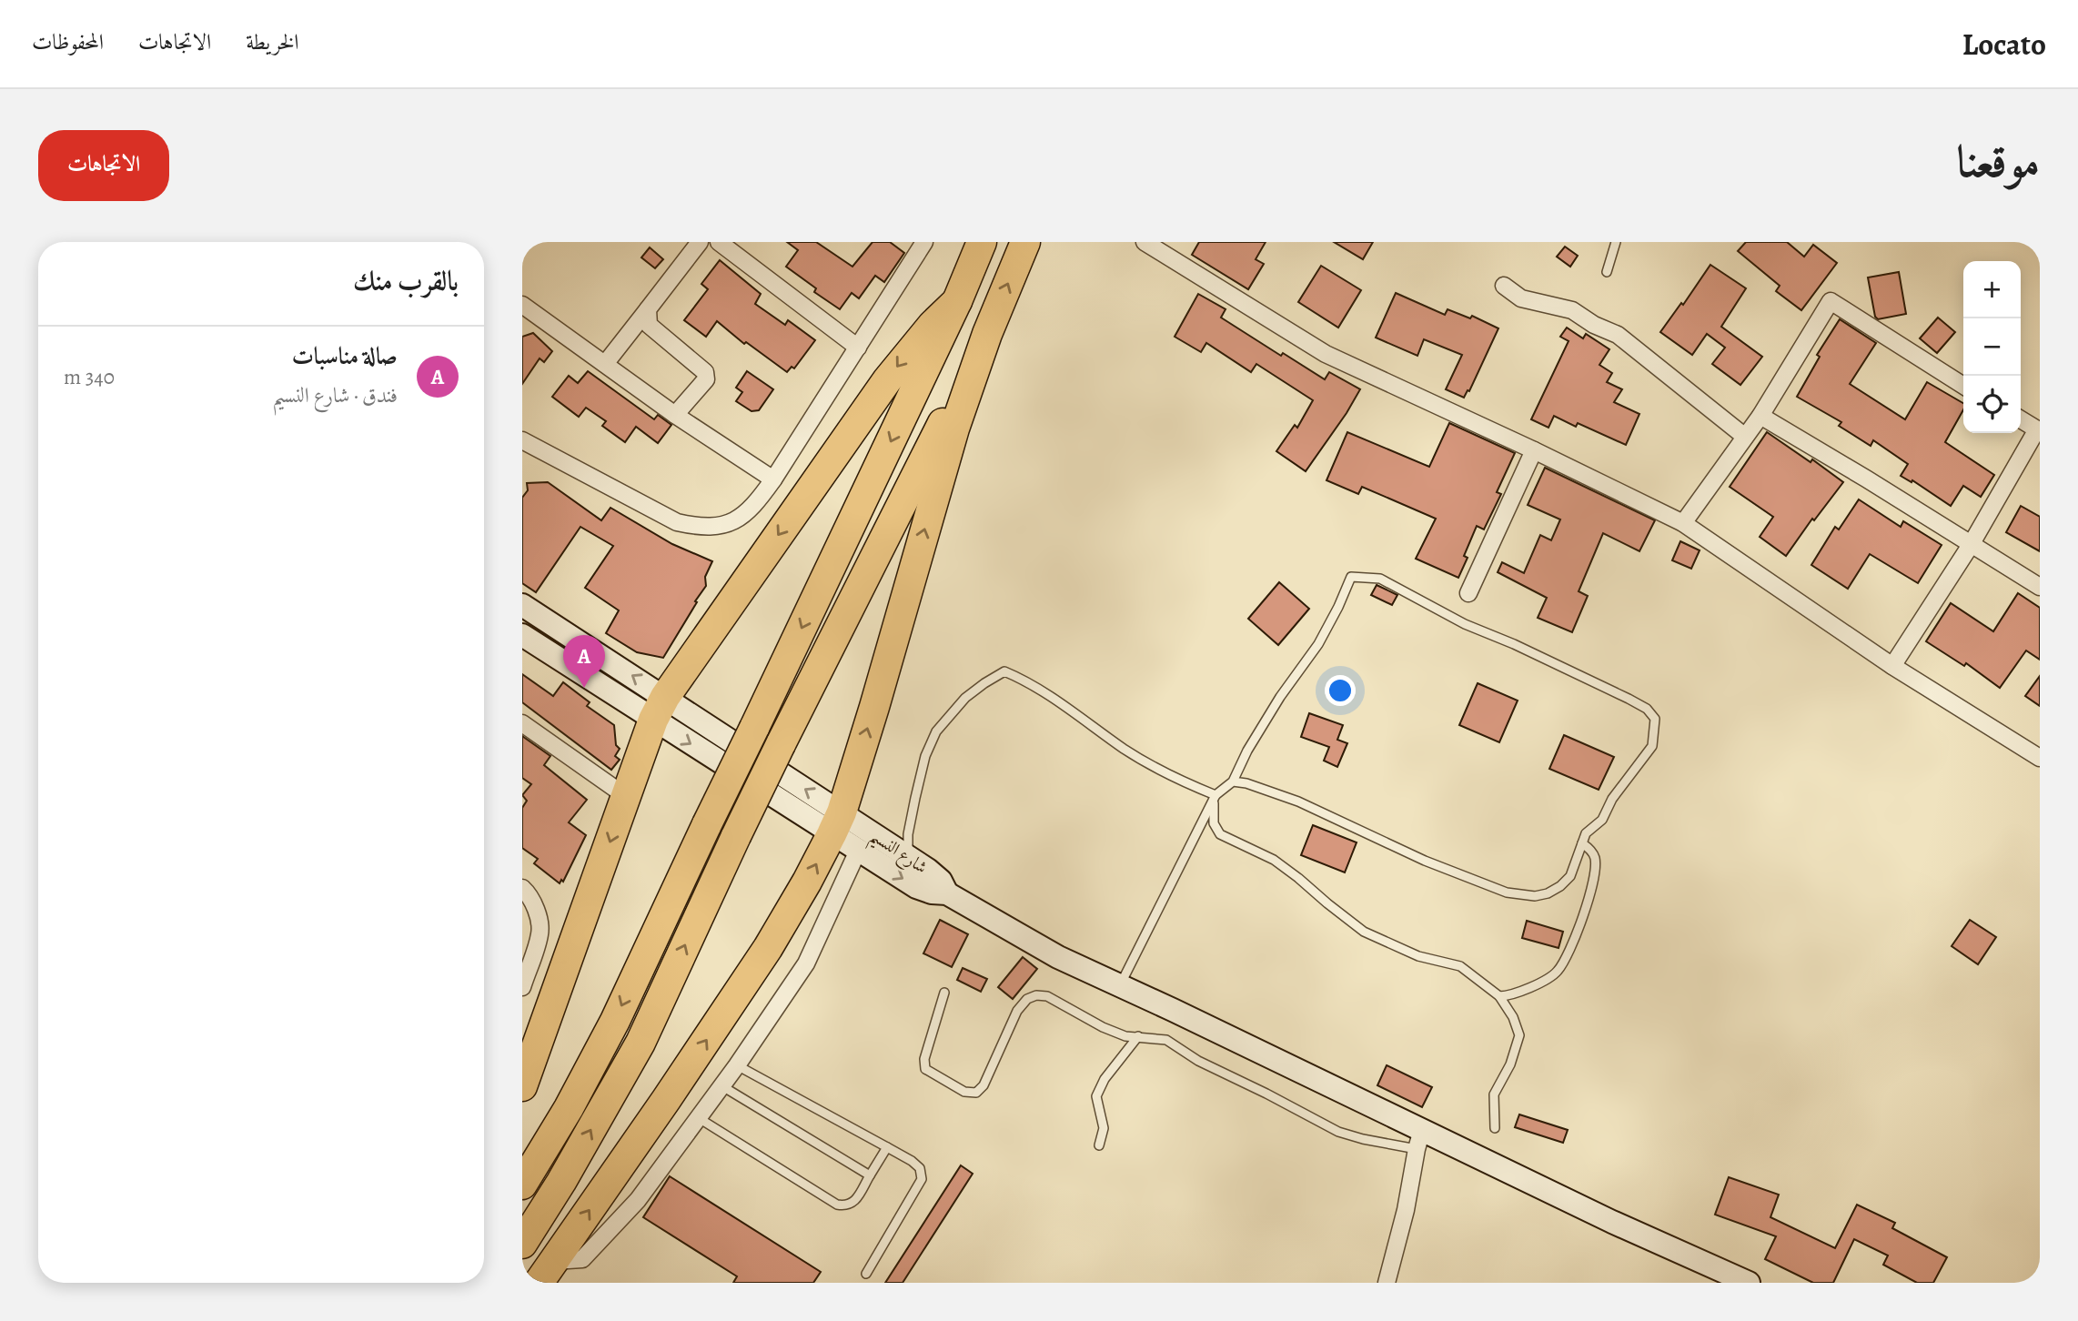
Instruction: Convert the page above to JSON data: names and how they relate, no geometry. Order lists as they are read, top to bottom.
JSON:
{
  "streets": {
    "street": ["شارع النسيم"]
  },
  "page": {
    "header": "Locato",
    "nav": ["الخريطة", "الاتجاهات", "المحفوظات"],
    "title": "موقعنا",
    "buttons": "الاتجاهات",
    "heading": "بالقرب منك",
    "map_buttons": ["+", "−"],
    "list": [
      {
        "mark": "A",
        "name": "صالة مناسبات",
        "note": "فندق · شارع النسيم",
        "value": "340 m"
      }
    ],
    "pins": "A"
  }
}
